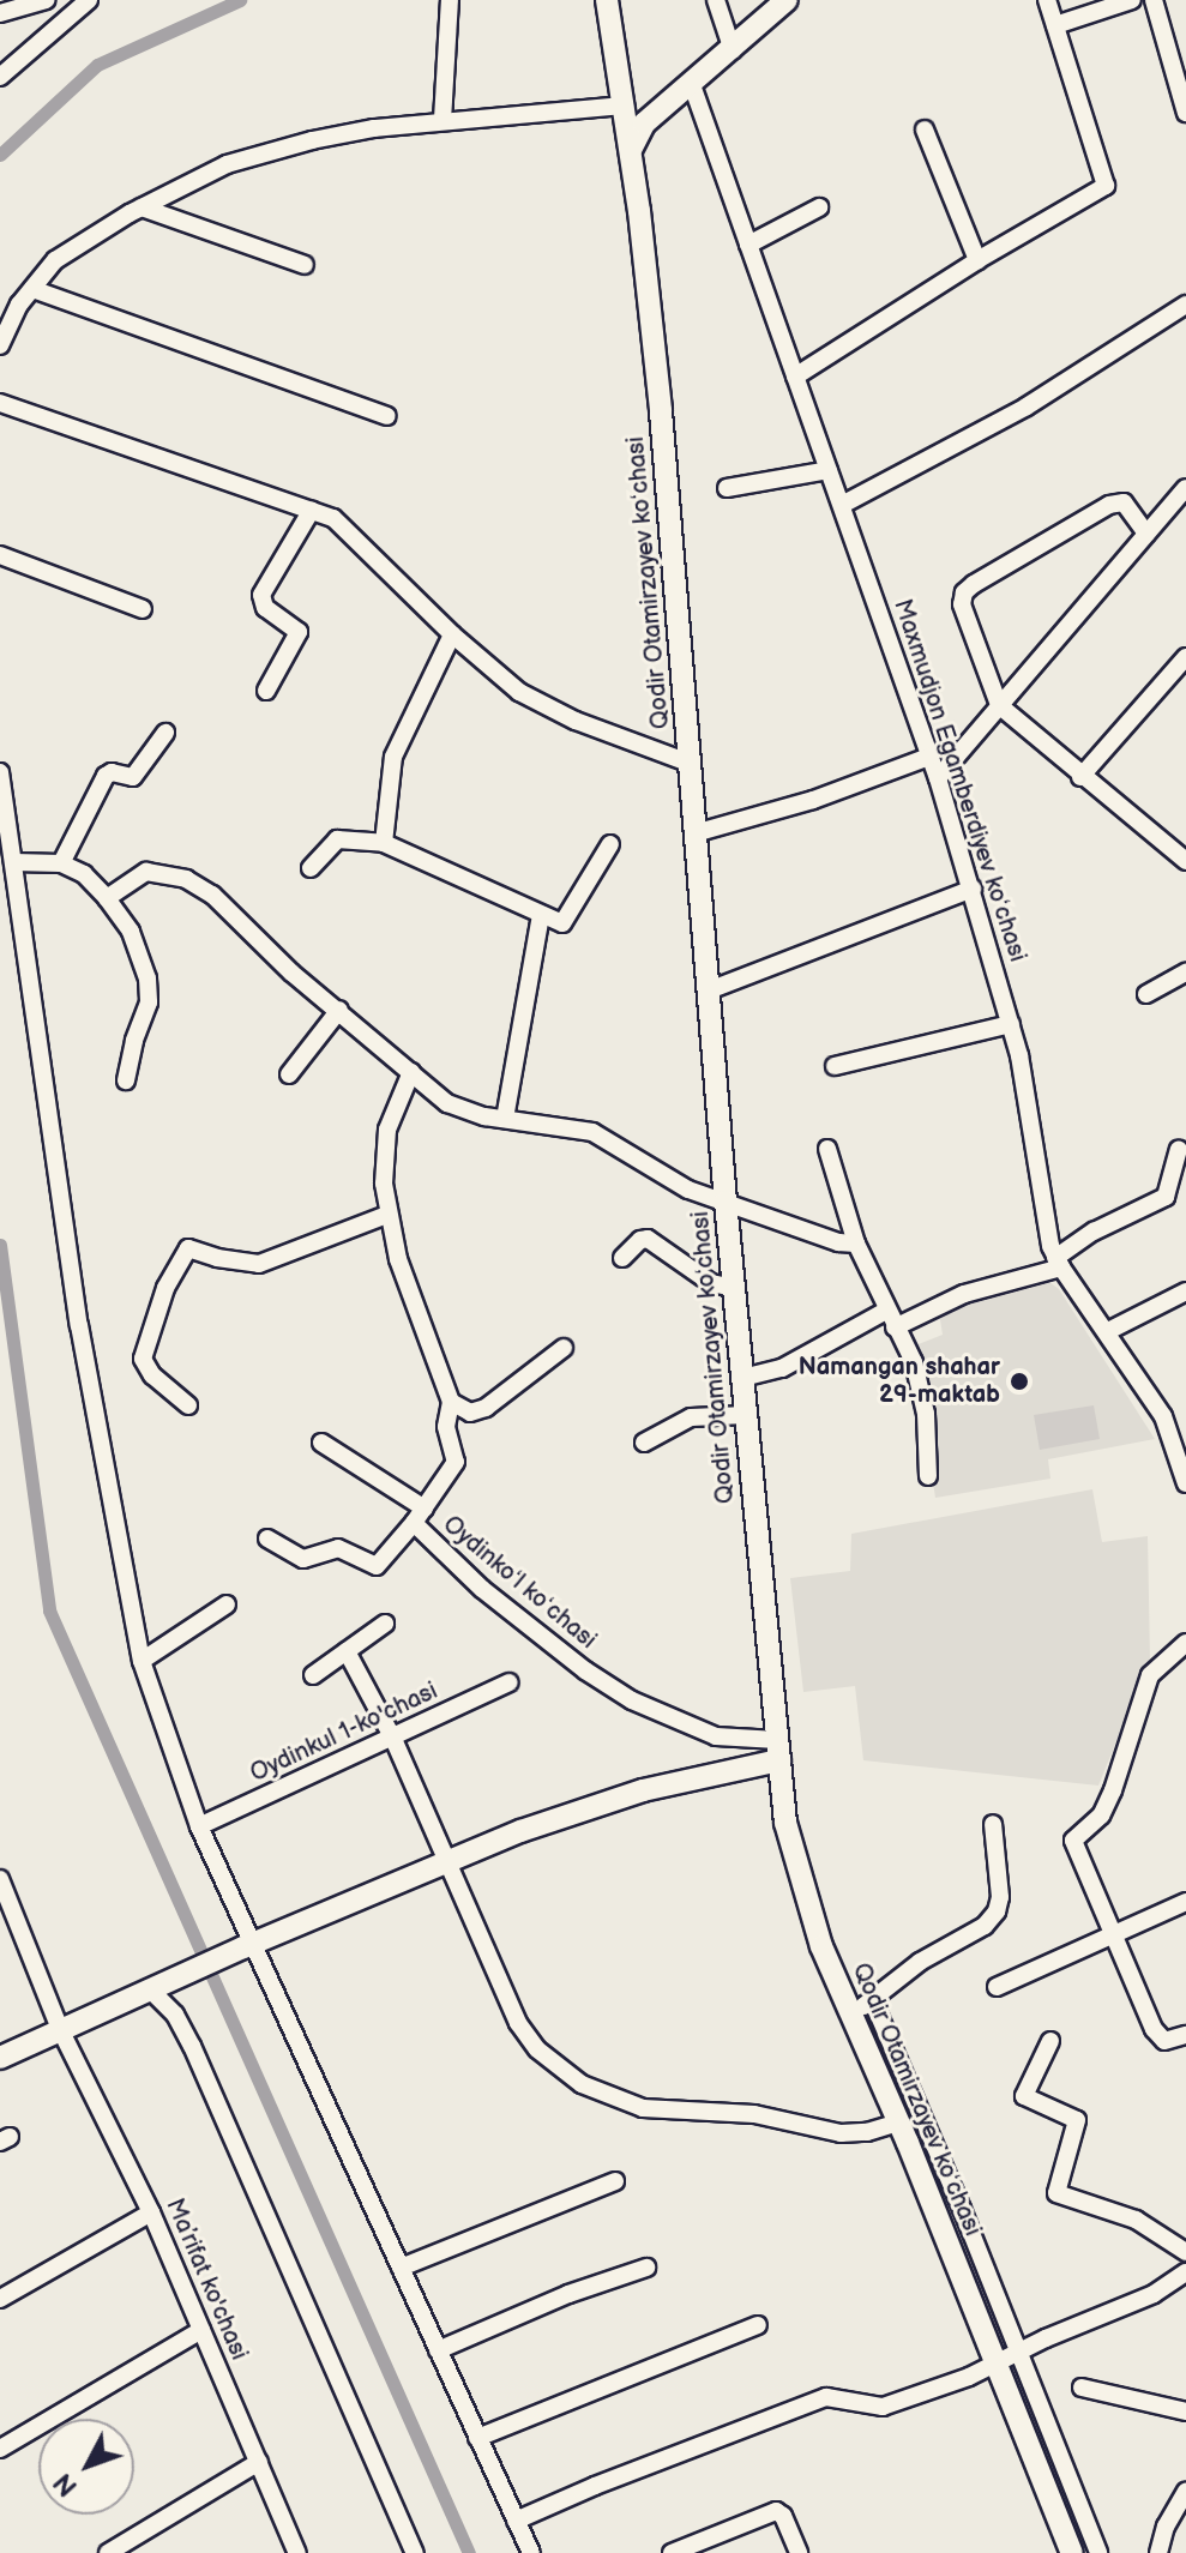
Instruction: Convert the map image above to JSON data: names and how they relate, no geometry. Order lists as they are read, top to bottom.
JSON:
{
  "streets": {
    "main road": ["Qodir Otamirzayev koʻchasi"],
    "street": [
      "Maxmudjon Egamberdiyev koʻchasi",
      "Oydinkoʻl koʻchasi",
      "Oydinkul 1-ko'chasi",
      "Maʼrifat ko'chasi"
    ]
  },
  "crossings": [
    ["Qodir Otamirzayev koʻchasi", "Oydinkoʻl koʻchasi"]
  ],
  "places": ["Namangan shahar 29-maktab"],
  "north": "bottom left"
}
